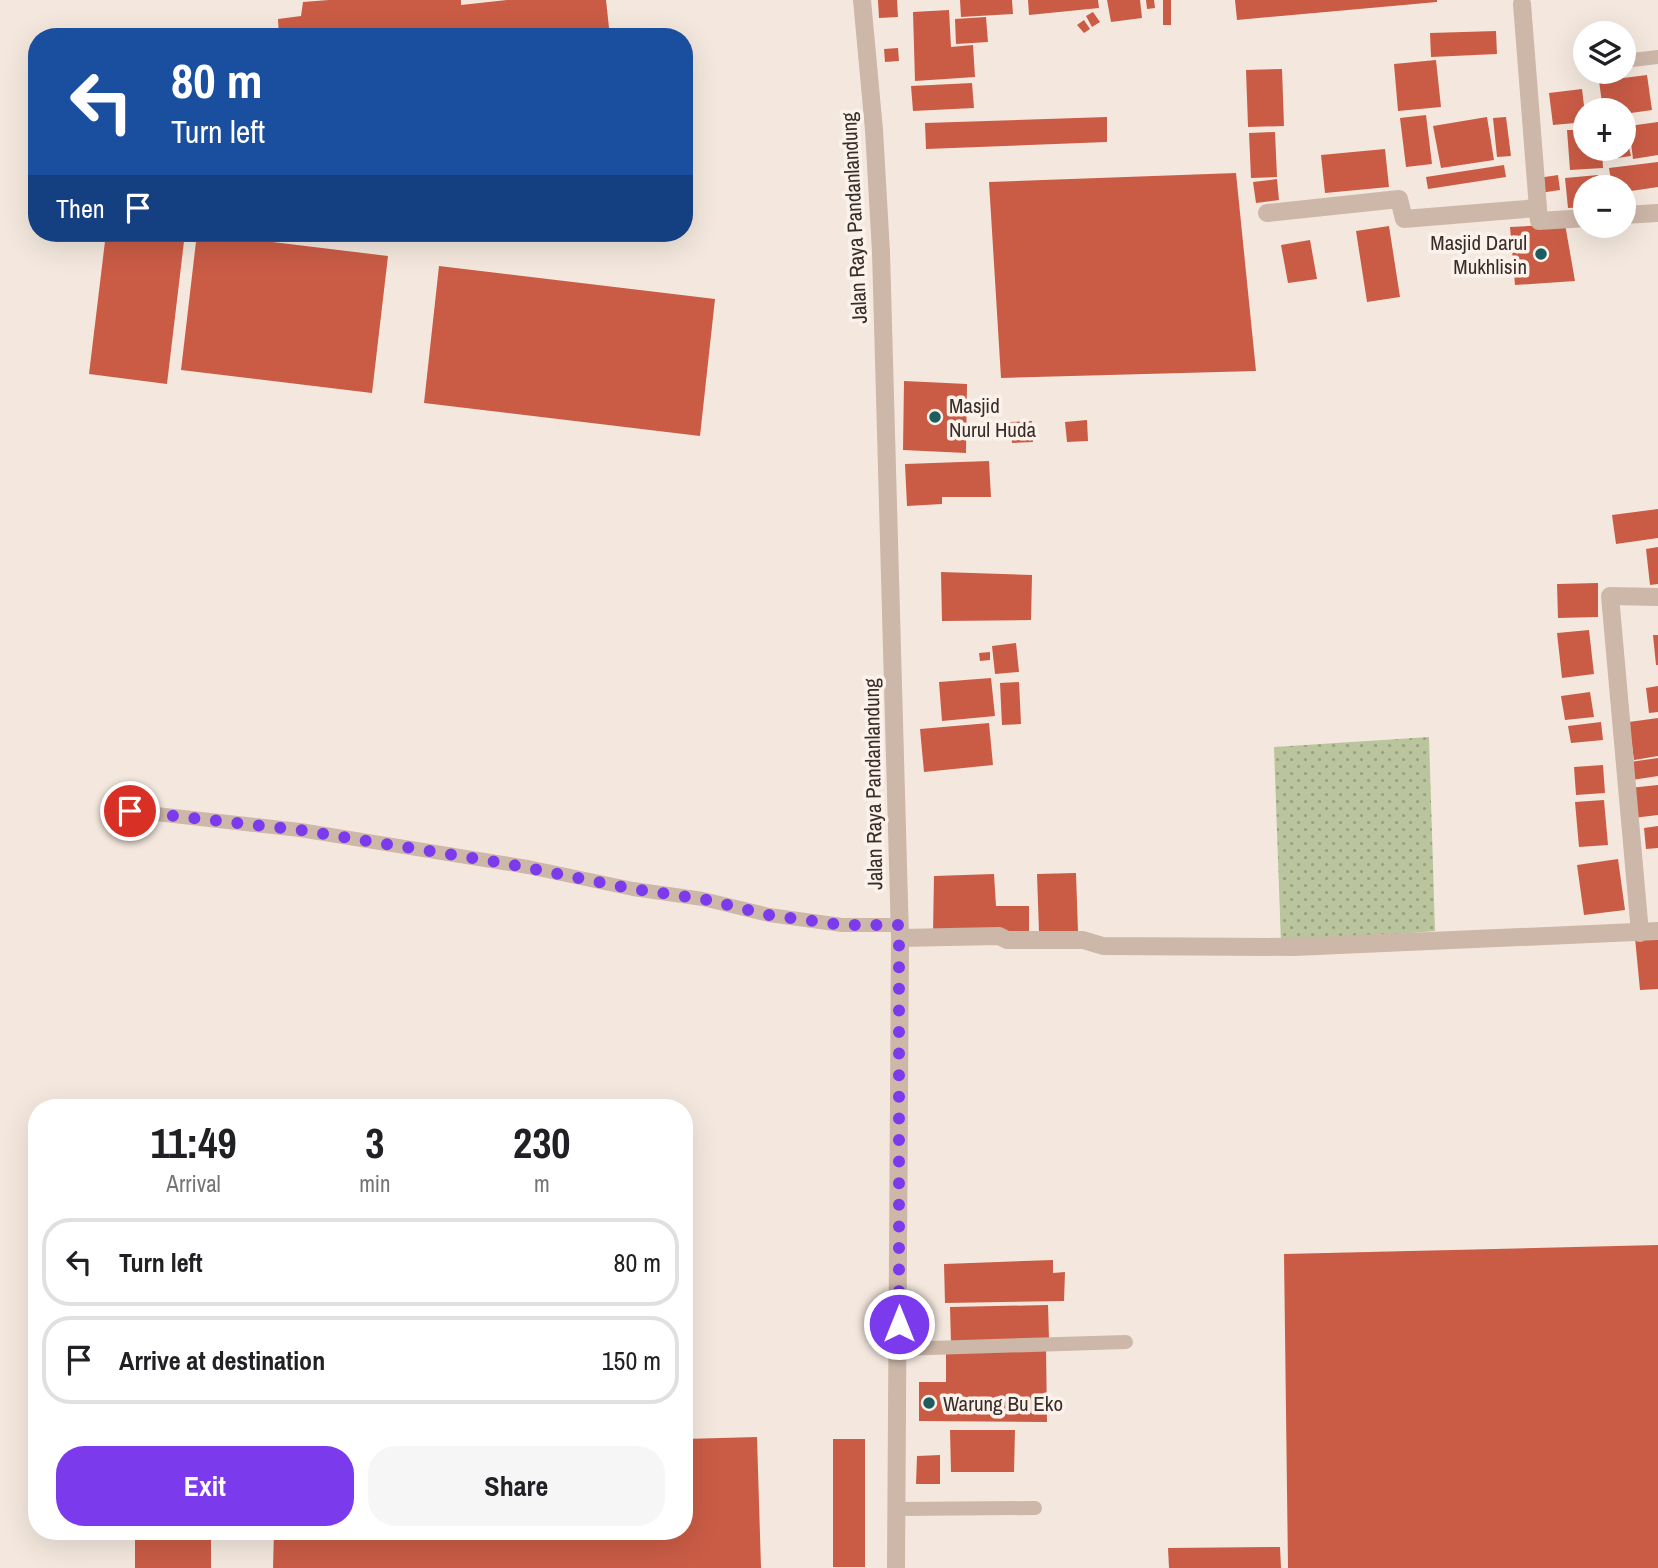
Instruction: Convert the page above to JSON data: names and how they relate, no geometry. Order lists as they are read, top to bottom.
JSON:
{
  "streets": {
    "street": ["Jalan Raya Pandanlandung"]
  },
  "places": ["Masjid Darul Mukhlisin", "Masjid Nurul Huda", "Warung Bu Eko"],
  "page": {
    "map_buttons": ["+", "−"],
    "turn": ["80 m", "Turn left"],
    "then": "Then",
    "eta": [
      "11:49",
      "Arrival",
      "3",
      "min",
      "230",
      "m"
    ],
    "list": [
      {
        "name": "Turn left",
        "value": "80 m"
      },
      {
        "name": "Arrive at destination",
        "value": "150 m"
      }
    ],
    "buttons": ["Exit", "Share"]
  }
}
